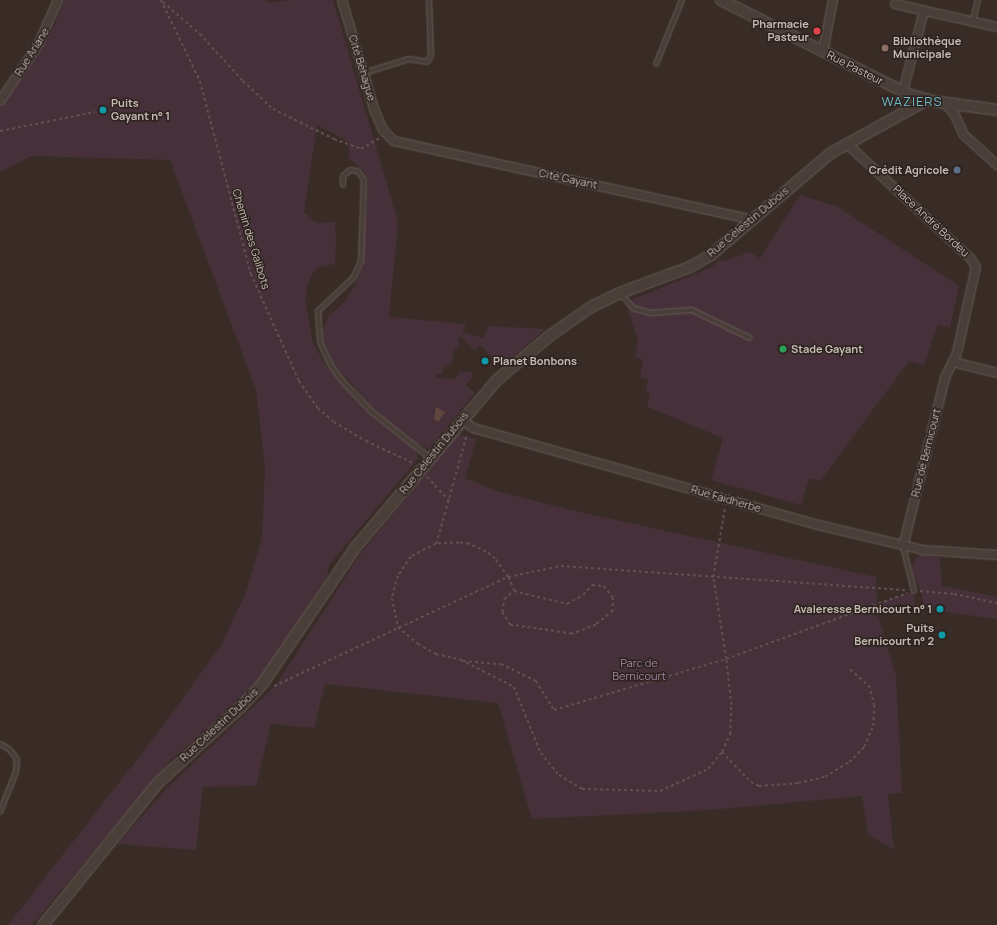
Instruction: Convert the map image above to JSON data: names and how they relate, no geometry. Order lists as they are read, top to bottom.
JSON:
{
  "streets": {
    "street": [
      "Rue Ariane",
      "Cité Béhague",
      "Rue Pasteur",
      "Cité Gayant",
      "Place André Bordeu",
      "Rue Célestin Dubois",
      "Rue de Bernicourt",
      "Rue Faidherbe"
    ],
    "path": ["Chemin des Galibots"]
  },
  "crossings": [
    ["Cité Béhague", "Cité Gayant"],
    ["Rue Pasteur", "Rue Célestin Dubois"],
    ["Cité Gayant", "Rue Célestin Dubois"],
    ["Place André Bordeu", "Rue Célestin Dubois"],
    ["Place André Bordeu", "Rue de Bernicourt"],
    ["Rue Célestin Dubois", "Chemin des Galibots"],
    ["Rue Célestin Dubois", "Rue Faidherbe"],
    ["Rue de Bernicourt", "Rue Faidherbe"]
  ],
  "districts": ["WAZIERS"],
  "parks": ["Parc de Bernicourt"],
  "places": [
    "Pharmacie Pasteur",
    "Bibliothèque Municipale",
    "Puits Gayant n° 1",
    "Crédit Agricole",
    "Stade Gayant",
    "Planet Bonbons",
    "Avaleresse Bernicourt n° 1",
    "Puits Bernicourt n° 2"
  ]
}
